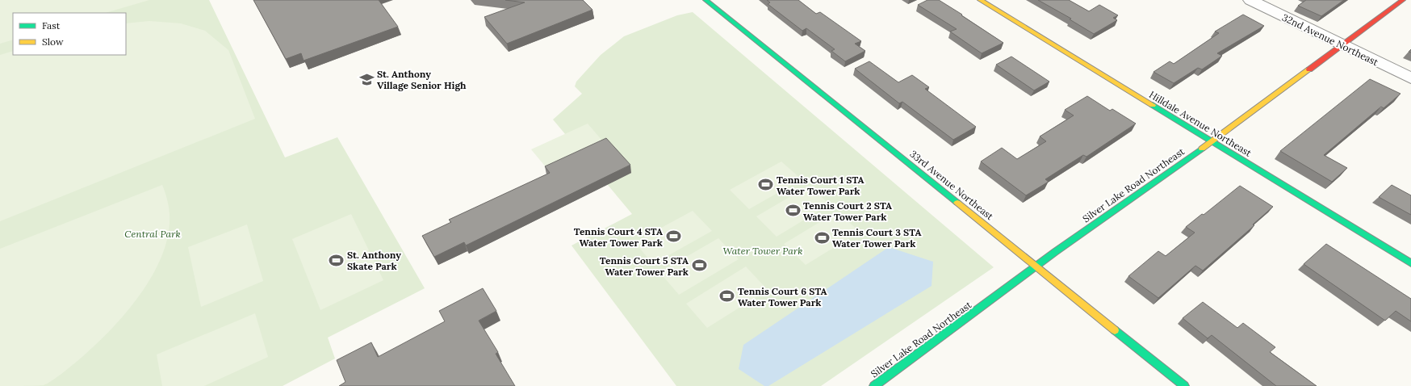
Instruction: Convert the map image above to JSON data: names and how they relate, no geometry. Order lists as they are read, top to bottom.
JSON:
{
  "streets": {
    "street": [
      "32nd Avenue Northeast",
      "Hilldale Avenue Northeast",
      "33rd Avenue Northeast",
      "Silver Lake Road Northeast"
    ]
  },
  "crossings": [
    ["32nd Avenue Northeast", "Silver Lake Road Northeast"],
    ["Hilldale Avenue Northeast", "Silver Lake Road Northeast"],
    ["33rd Avenue Northeast", "Silver Lake Road Northeast"]
  ],
  "parks": ["Central Park", "Water Tower Park"],
  "places": {
    "school or university": ["St. Anthony Village Senior High"],
    "sports": [
      "Tennis Court 1 STA Water Tower Park",
      "Tennis Court 2 STA Water Tower Park",
      "Tennis Court 4 STA Water Tower Park",
      "Tennis Court 3 STA Water Tower Park",
      "St. Anthony Skate Park",
      "Tennis Court 5 STA Water Tower Park",
      "Tennis Court 6 STA Water Tower Park"
    ]
  },
  "legend": ["Fast", "Slow"]
}
